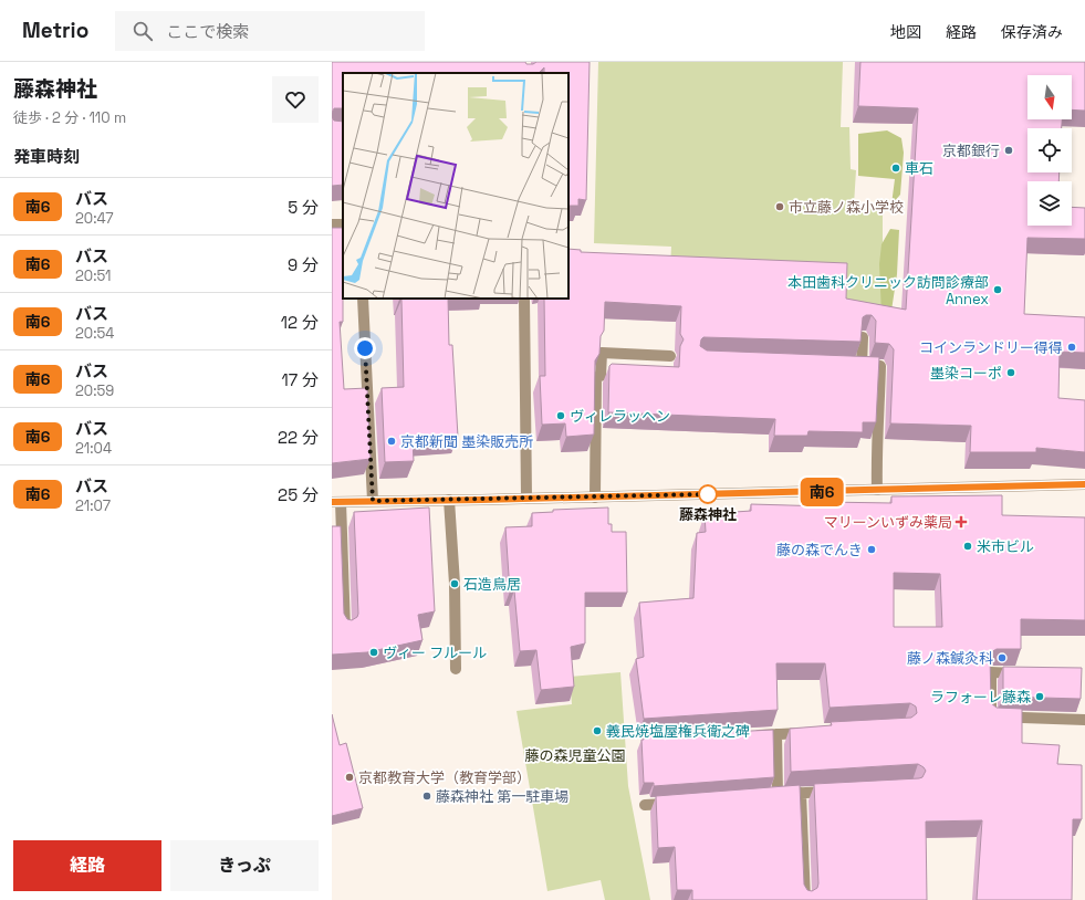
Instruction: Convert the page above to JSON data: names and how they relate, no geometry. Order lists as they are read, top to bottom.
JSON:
{
  "parks": ["藤の森児童公園"],
  "places": {
    "other": [
      "京都銀行",
      "車石",
      "市立藤ノ森小学校",
      "本田歯科クリニック訪問診療部 Annex",
      "コインランドリー得得",
      "墨染コーポ",
      "ヴィレラッヘン",
      "京都新聞 墨染販売所",
      "藤森神社",
      "米市ビル",
      "藤の森でんき",
      "石造鳥居",
      "ヴィー フルール",
      "藤ノ森鍼灸科",
      "ラフォーレ藤森",
      "義民焼塩屋権兵衛之碑",
      "京都教育大学（教育学部）",
      "藤森神社 第一駐車場"
    ],
    "health": ["マリーンいずみ薬局"]
  },
  "lines": ["bus line 南6"],
  "north": "bottom",
  "page": {
    "header": "Metrio",
    "search": "ここで検索",
    "nav": ["地図", "経路", "保存済み"],
    "heading": [
      ["藤森神社", "徒歩 · 2 分 · 110 m"],
      "発車時刻"
    ],
    "on_map": "南6",
    "list": [
      {
        "mark": "南6",
        "name": "バス",
        "note": "20:47",
        "value": "5 分"
      },
      {
        "mark": "南6",
        "name": "バス",
        "note": "20:51",
        "value": "9 分"
      },
      {
        "mark": "南6",
        "name": "バス",
        "note": "20:54",
        "value": "12 分"
      },
      {
        "mark": "南6",
        "name": "バス",
        "note": "20:59",
        "value": "17 分"
      },
      {
        "mark": "南6",
        "name": "バス",
        "note": "21:04",
        "value": "22 分"
      },
      {
        "mark": "南6",
        "name": "バス",
        "note": "21:07",
        "value": "25 分"
      }
    ],
    "buttons": ["経路", "きっぷ"]
  }
}
